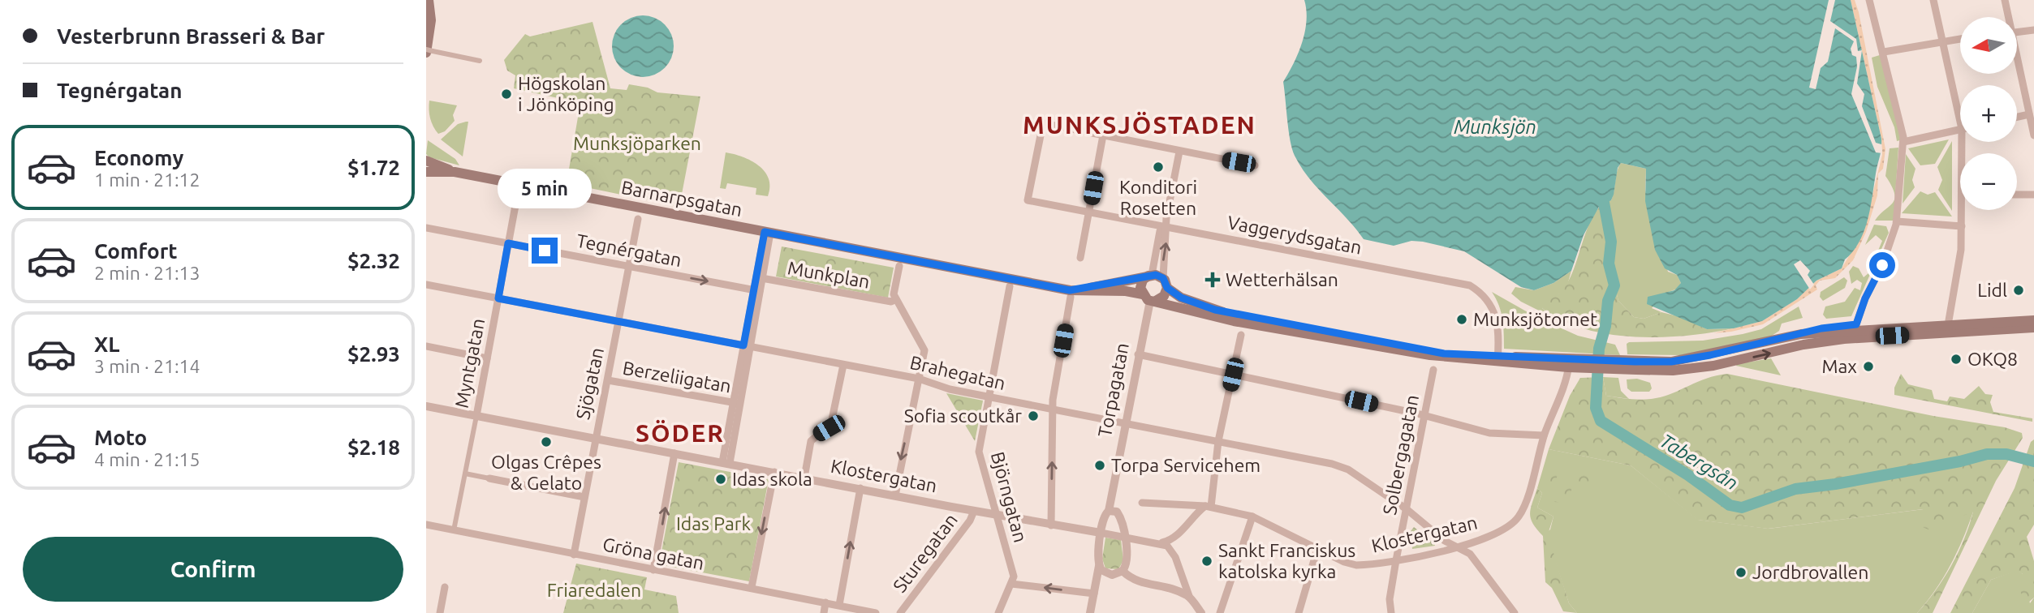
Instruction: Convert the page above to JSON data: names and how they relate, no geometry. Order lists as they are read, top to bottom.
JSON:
{
  "streets": {
    "main road": ["Barnarpsgatan"],
    "street": [
      "Vaggerydsgatan",
      "Tegnérgatan",
      "Munkplan",
      "Myntgatan",
      "Brahegatan",
      "Berzeliigatan",
      "Sjögatan",
      "Torpagatan",
      "Solbergagatan",
      "Klostergatan",
      "Björngatan",
      "Sturegatan",
      "Gröna gatan"
    ]
  },
  "crossings": [
    ["Barnarpsgatan", "Vaggerydsgatan"],
    ["Barnarpsgatan", "Torpagatan"],
    ["Barnarpsgatan", "Klostergatan"],
    ["Tegnérgatan", "Myntgatan"],
    ["Tegnérgatan", "Sjögatan"],
    ["Myntgatan", "Brahegatan"],
    ["Myntgatan", "Klostergatan"],
    ["Myntgatan", "Gröna gatan"],
    ["Brahegatan", "Sjögatan"],
    ["Brahegatan", "Torpagatan"],
    ["Brahegatan", "Solbergagatan"],
    ["Brahegatan", "Klostergatan"],
    ["Brahegatan", "Björngatan"],
    ["Berzeliigatan", "Sjögatan"],
    ["Sjögatan", "Klostergatan"],
    ["Sjögatan", "Gröna gatan"],
    ["Torpagatan", "Klostergatan"],
    ["Solbergagatan", "Klostergatan"],
    ["Klostergatan", "Björngatan"],
    ["Klostergatan", "Sturegatan"]
  ],
  "one_way": ["Tegnérgatan"],
  "districts": ["MUNKSJÖSTADEN", "SÖDER"],
  "water": ["Munksjön", "Tabergsån"],
  "parks": ["Munksjöparken", "Idas Park", "Friaredalen"],
  "places": {
    "other": [
      "Högskolan i Jönköping",
      "Konditori Rosetten",
      "Lidl",
      "Munksjötornet",
      "OKQ8",
      "Max",
      "Sofia scoutkår",
      "Olgas Crêpes & Gelato",
      "Torpa Servicehem",
      "Idas skola",
      "Sankt Franciskus katolska kyrka",
      "Jordbrovallen"
    ],
    "health": ["Wetterhälsan"]
  },
  "north": "left",
  "page": {
    "banner": ["Vesterbrunn Brasseri & Bar", "Tegnérgatan"],
    "map_buttons": ["+", "−"],
    "list": [
      {
        "name": "Economy",
        "note": "1 min · 21:12",
        "value": "$1.72"
      },
      {
        "name": "Comfort",
        "note": "2 min · 21:13",
        "value": "$2.32"
      },
      {
        "name": "XL",
        "note": "3 min · 21:14",
        "value": "$2.93"
      },
      {
        "name": "Moto",
        "note": "4 min · 21:15",
        "value": "$2.18"
      }
    ],
    "bubble": "5 min",
    "buttons": "Confirm"
  }
}
